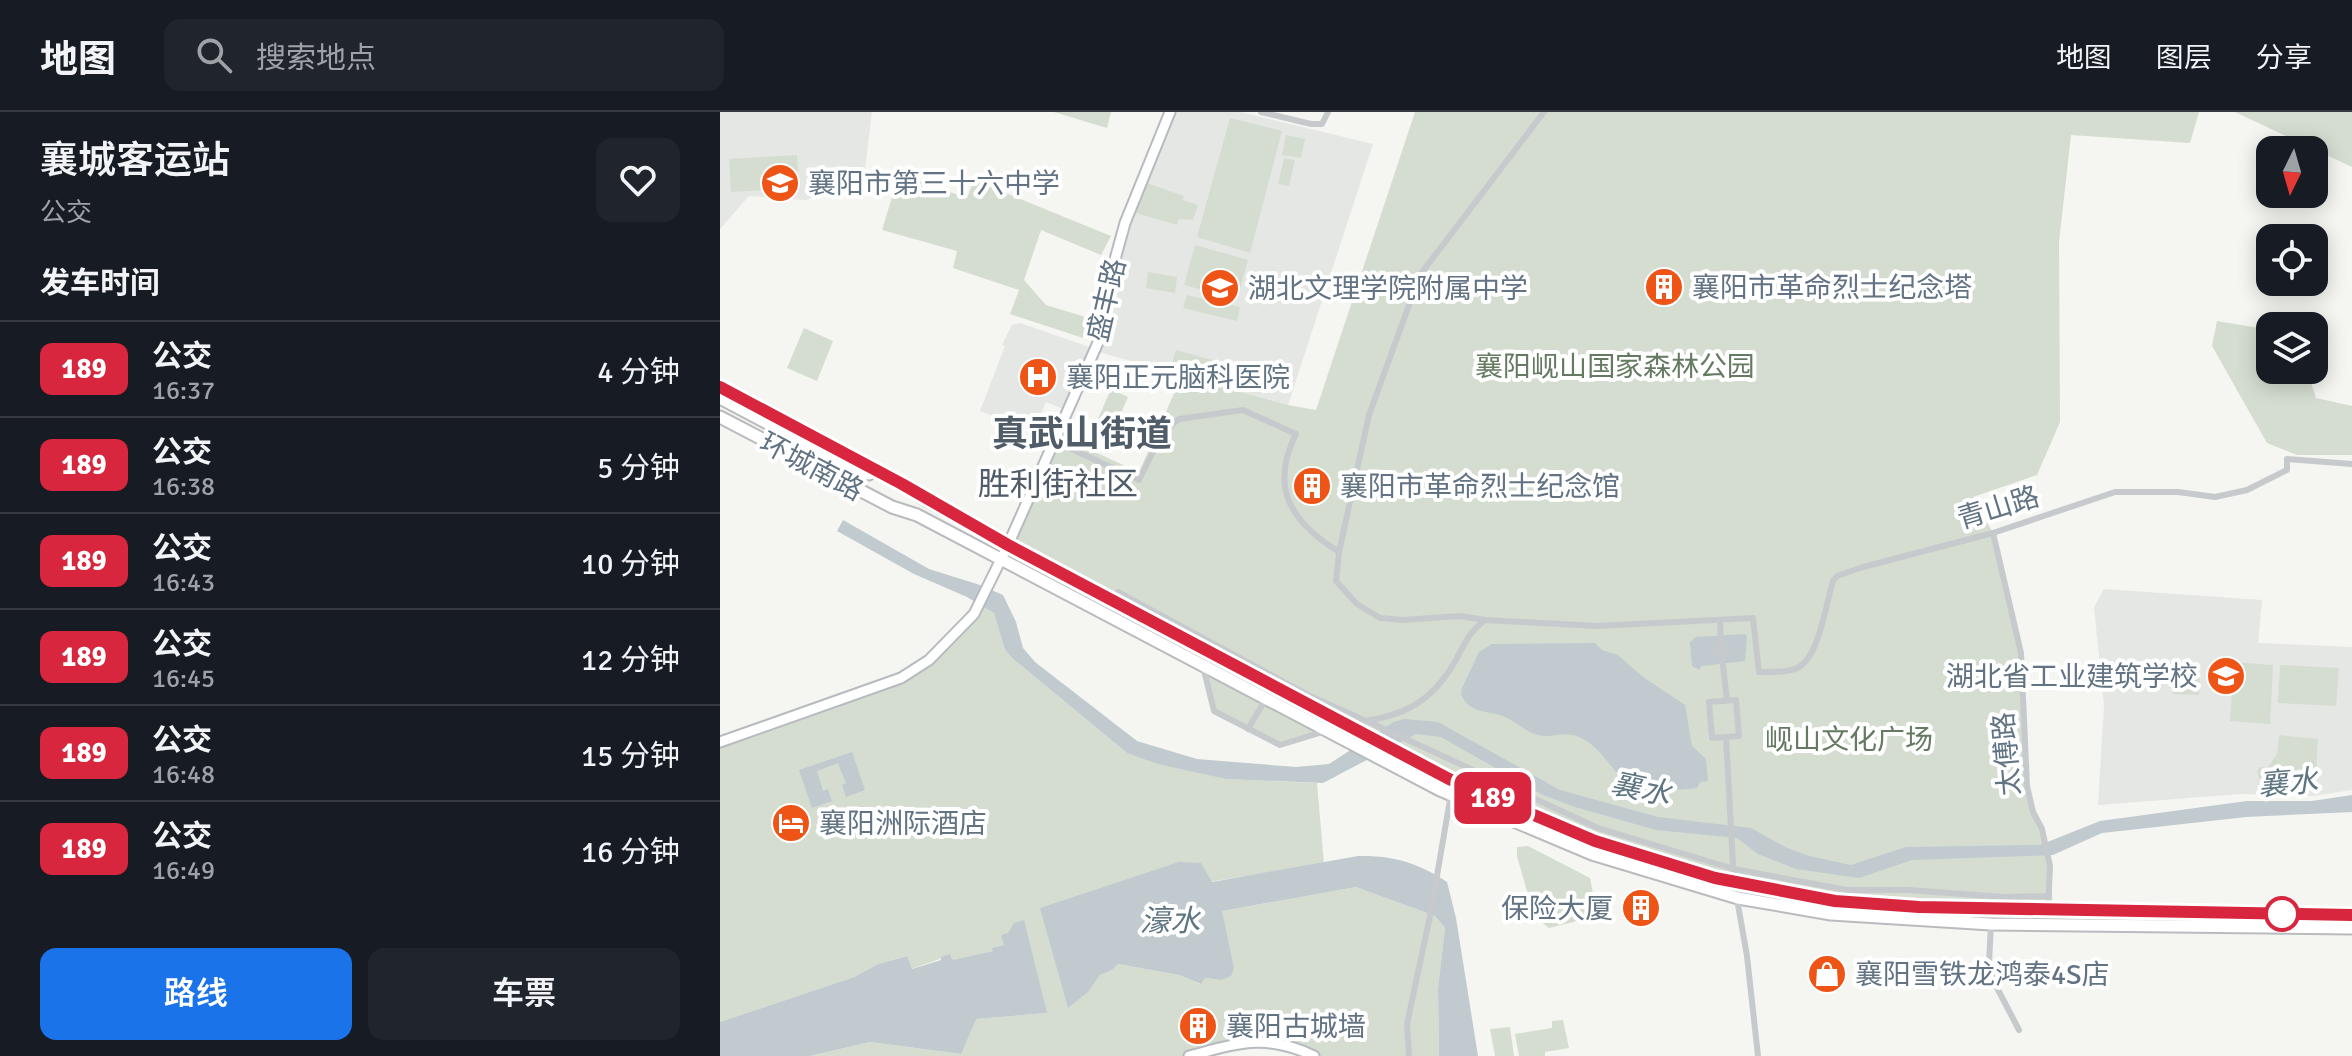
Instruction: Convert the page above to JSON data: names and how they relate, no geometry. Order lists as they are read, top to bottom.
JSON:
{
  "streets": {
    "highway": ["环城南路"],
    "street": ["盛丰路", "青山路", "太傅路"]
  },
  "crossings": [
    ["盛丰路", "环城南路"],
    ["环城南路", "太傅路"],
    ["青山路", "太傅路"]
  ],
  "districts": ["真武山街道", "胜利街社区"],
  "water": ["襄水", "濠水"],
  "parks": ["襄阳岘山国家森林公园", "岘山文化广场"],
  "places": {
    "school or university": ["襄阳市第三十六中学", "湖北文理学院附属中学", "湖北省工业建筑学校"],
    "building": [
      "襄阳市革命烈士纪念塔",
      "襄阳市革命烈士纪念馆",
      "保险大厦",
      "襄阳古城墙"
    ],
    "hospital": ["襄阳正元脑科医院"],
    "hotel": ["襄阳洲际酒店"],
    "shop": ["襄阳雪铁龙鸿泰4S店"]
  },
  "lines": ["bus line 189"],
  "north": "bottom",
  "page": {
    "header": "地图",
    "search": "搜索地点",
    "nav": ["地图", "图层", "分享"],
    "heading": [
      ["襄城客运站", "公交"],
      "发车时间"
    ],
    "on_map": "189",
    "list": [
      {
        "mark": "189",
        "name": "公交",
        "note": "16:37",
        "value": "4 分钟"
      },
      {
        "mark": "189",
        "name": "公交",
        "note": "16:38",
        "value": "5 分钟"
      },
      {
        "mark": "189",
        "name": "公交",
        "note": "16:43",
        "value": "10 分钟"
      },
      {
        "mark": "189",
        "name": "公交",
        "note": "16:45",
        "value": "12 分钟"
      },
      {
        "mark": "189",
        "name": "公交",
        "note": "16:48",
        "value": "15 分钟"
      },
      {
        "mark": "189",
        "name": "公交",
        "note": "16:49",
        "value": "16 分钟"
      }
    ],
    "buttons": ["路线", "车票"]
  }
}
